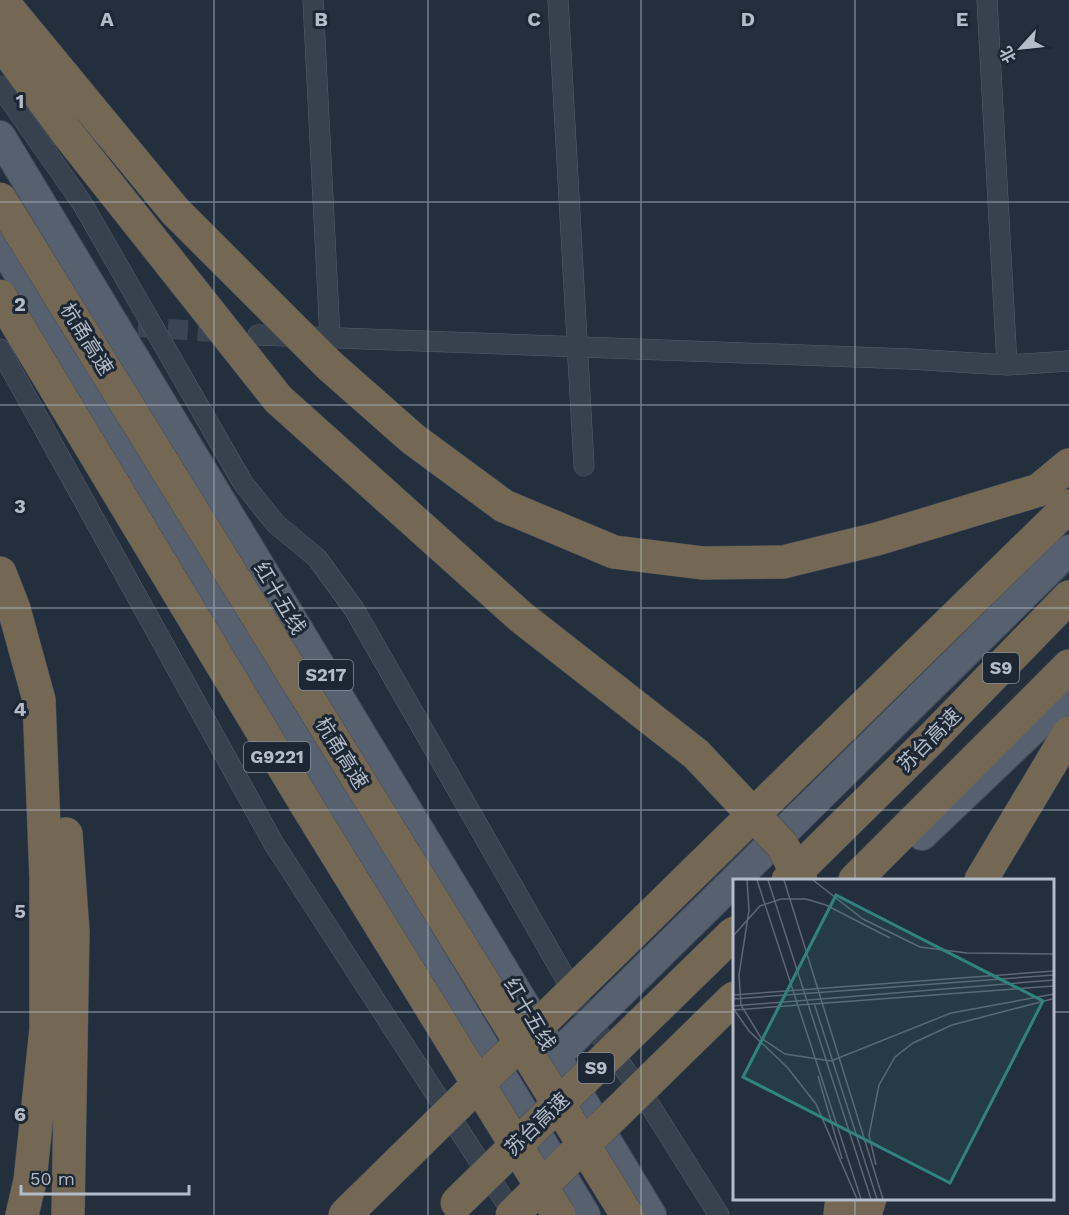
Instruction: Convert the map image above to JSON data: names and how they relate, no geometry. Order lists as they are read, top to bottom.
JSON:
{
  "streets": {
    "highway": [
      "杭甬高速",
      "S9",
      "苏台高速",
      "G9221"
    ],
    "main road": ["红十五线", "S217"]
  },
  "scale_bar": "50 m",
  "north": "bottom left",
  "grid": {
    "columns": [
      "A",
      "B",
      "C",
      "D",
      "E"
    ],
    "rows": [
      "1",
      "2",
      "3",
      "4",
      "5",
      "6"
    ]
  }
}
